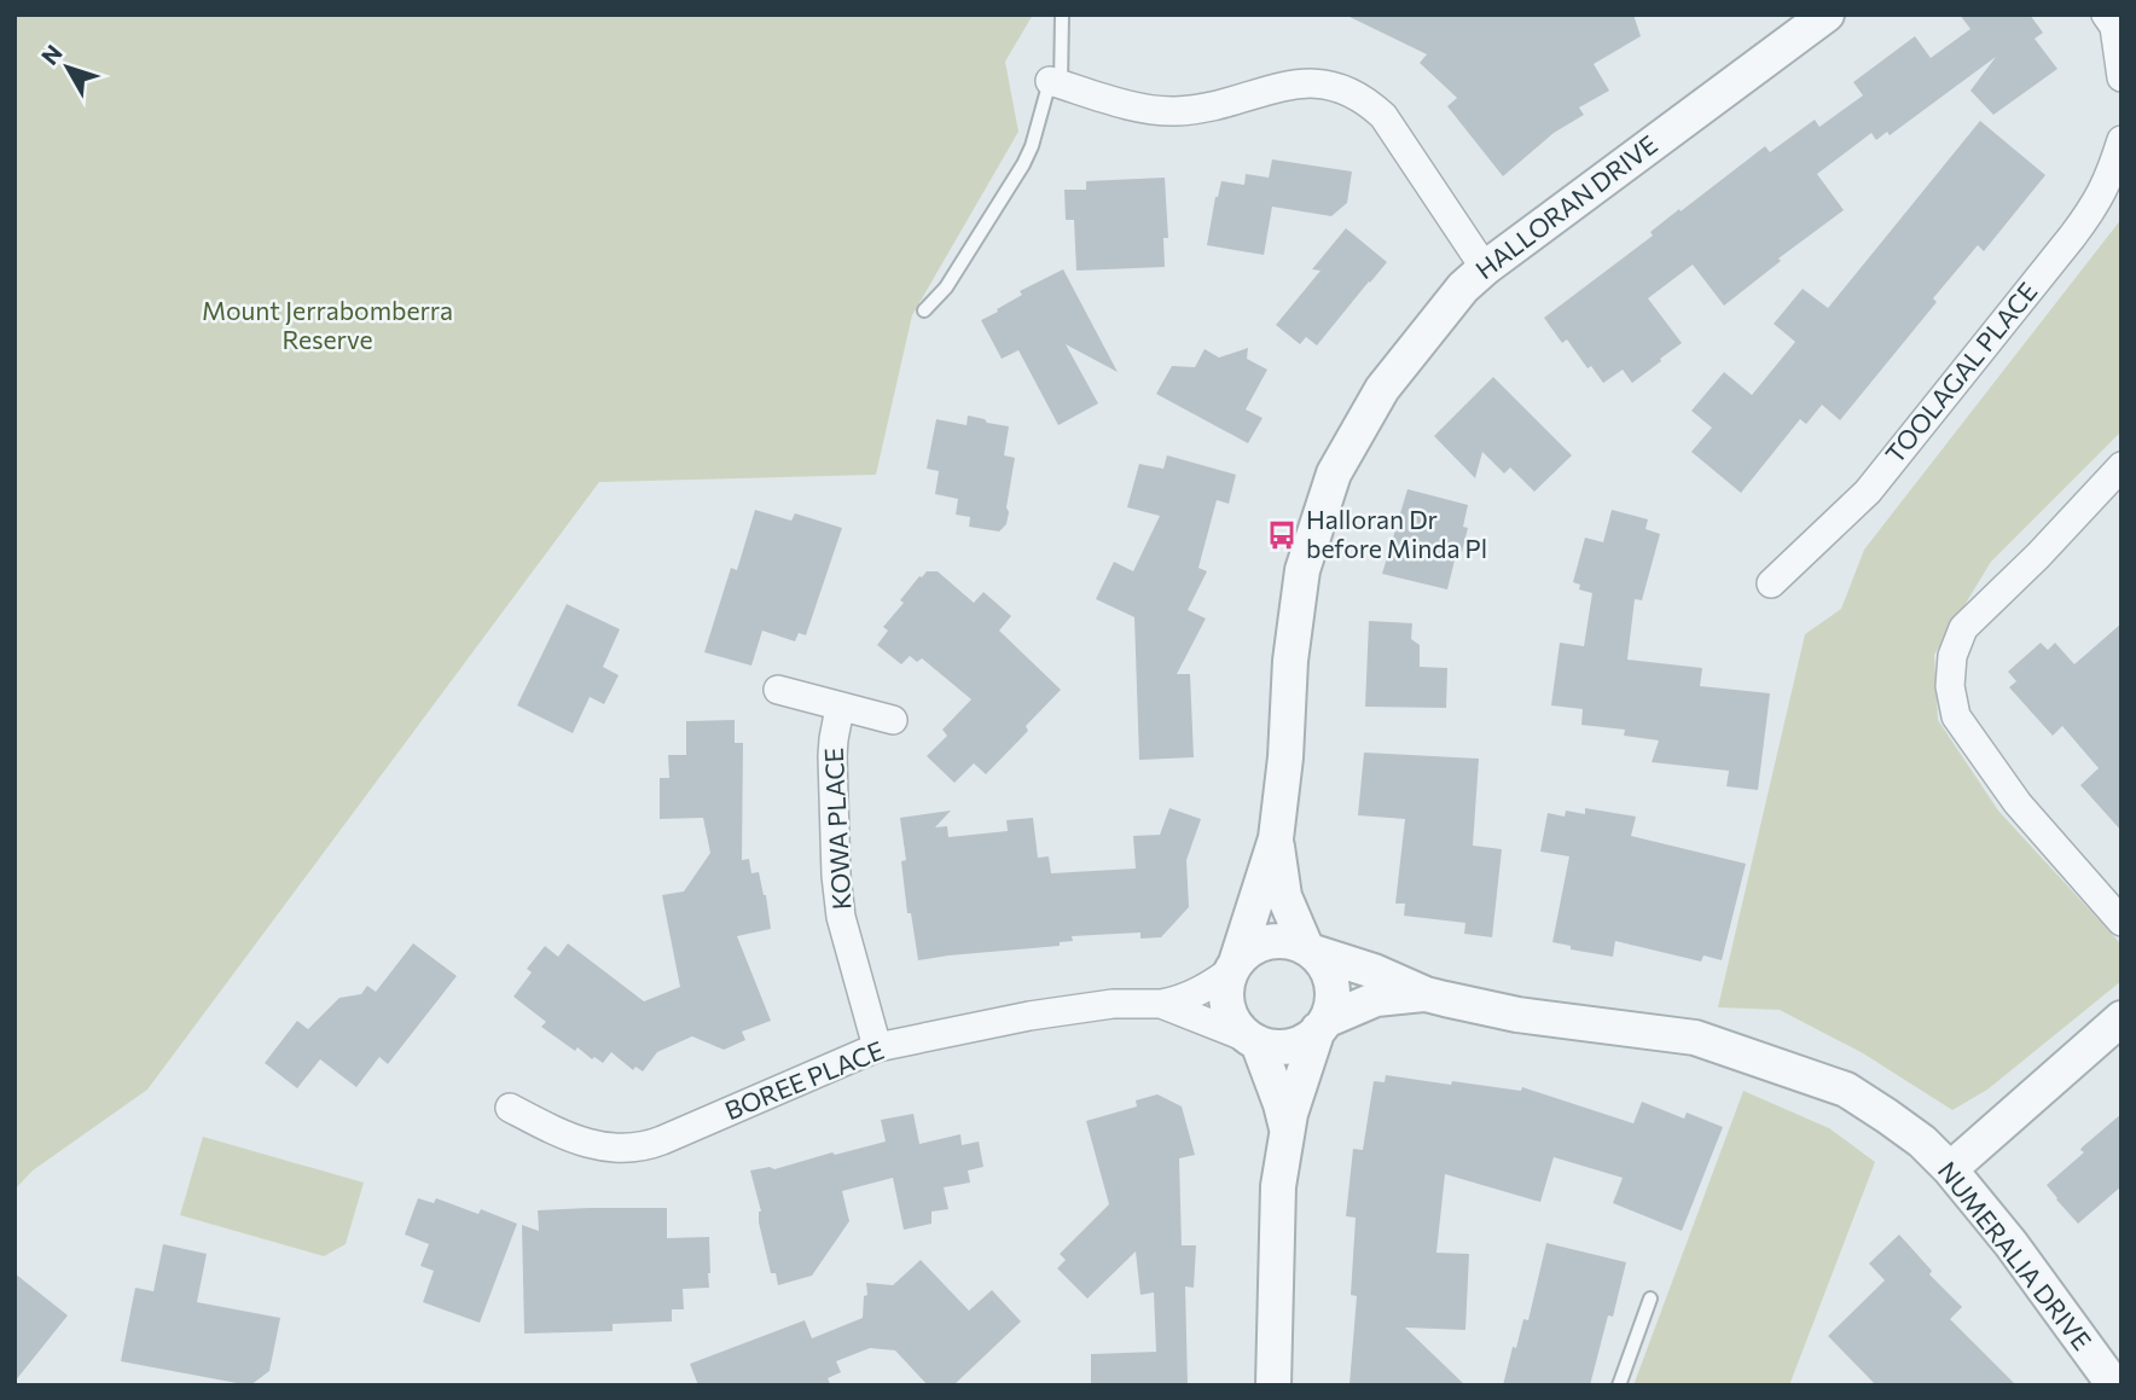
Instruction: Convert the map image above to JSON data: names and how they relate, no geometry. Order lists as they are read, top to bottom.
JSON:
{
  "streets": {
    "street": [
      "HALLORAN DRIVE",
      "TOOLAGAL PLACE",
      "KOWA PLACE",
      "BOREE PLACE",
      "NUMERALIA DRIVE"
    ]
  },
  "crossings": [
    ["HALLORAN DRIVE", "BOREE PLACE"],
    ["HALLORAN DRIVE", "NUMERALIA DRIVE"],
    ["KOWA PLACE", "BOREE PLACE"],
    ["BOREE PLACE", "NUMERALIA DRIVE"]
  ],
  "parks": ["Mount Jerrabomberra Reserve"],
  "places": {
    "bus stop": ["Halloran Dr before Minda Pl"]
  },
  "north": "top left"
}
